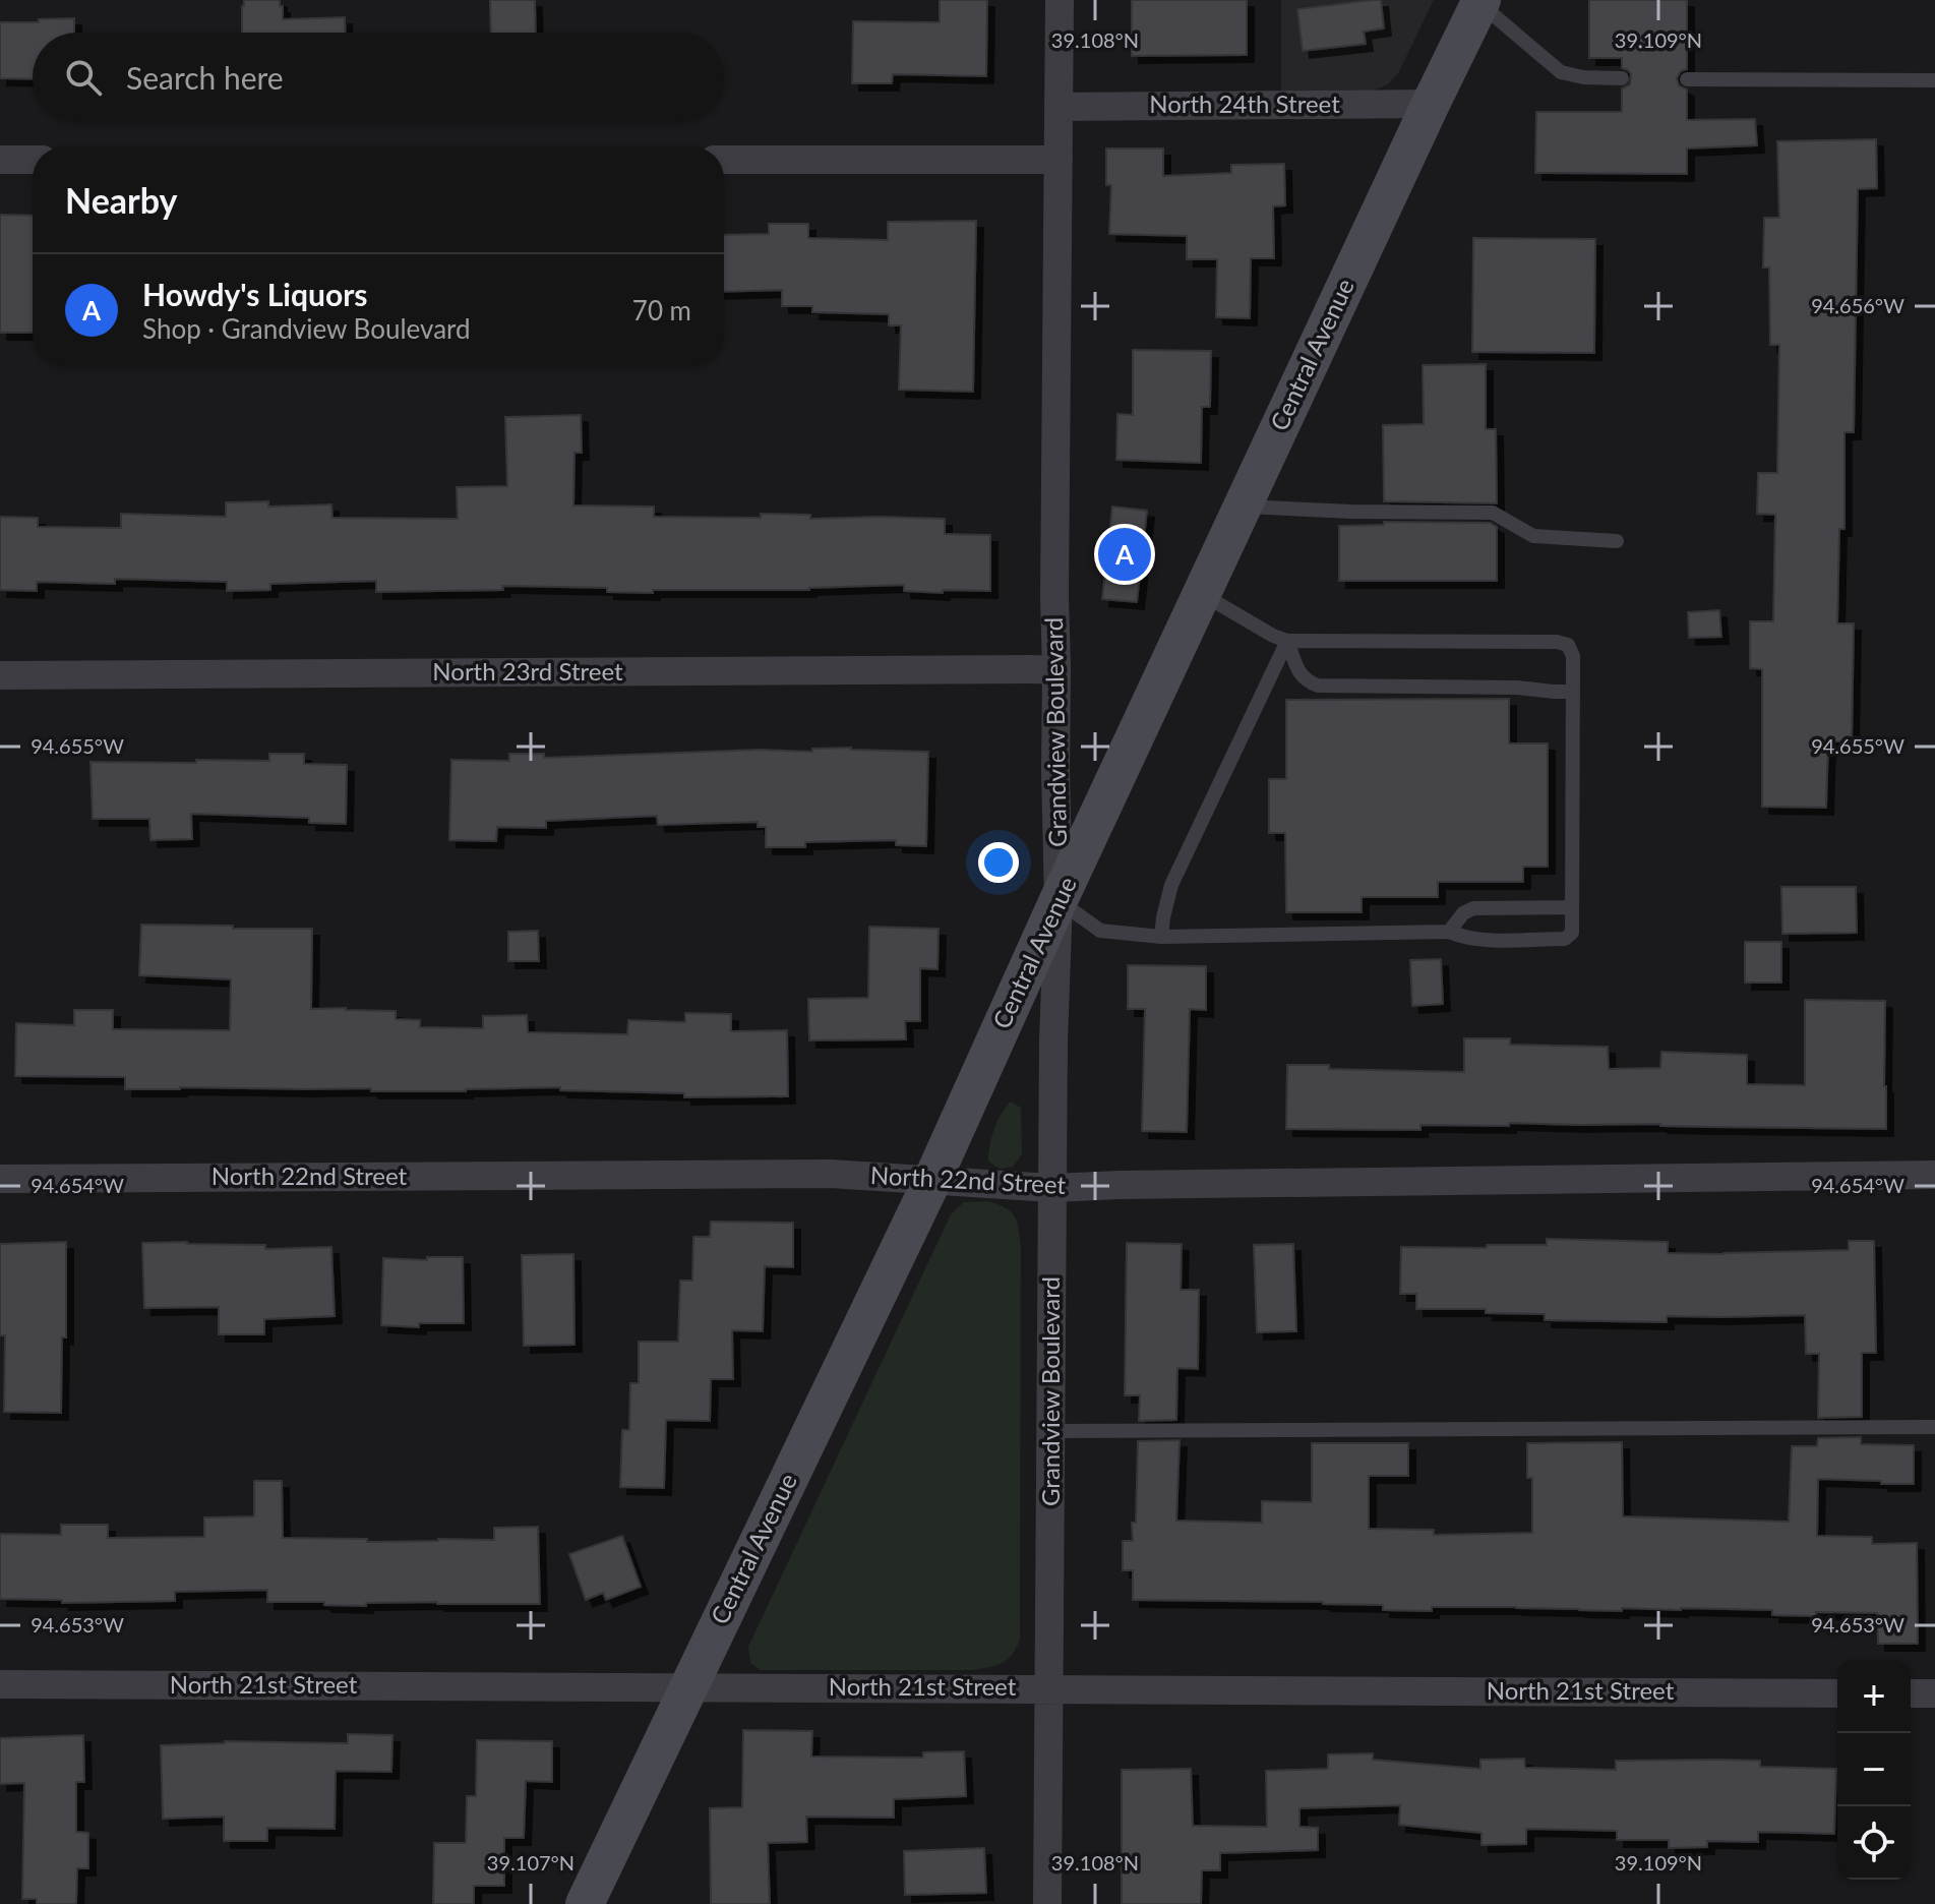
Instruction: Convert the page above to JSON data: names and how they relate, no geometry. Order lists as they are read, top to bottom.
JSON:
{
  "streets": {
    "main road": ["Central Avenue"],
    "street": [
      "North 24th Street",
      "North 23rd Street",
      "Grandview Boulevard",
      "North 22nd Street",
      "North 21st Street"
    ]
  },
  "crossings": [
    ["North 24th Street", "Central Avenue"],
    ["North 24th Street", "Grandview Boulevard"],
    ["Central Avenue", "Grandview Boulevard"],
    ["Central Avenue", "North 22nd Street"],
    ["Central Avenue", "North 21st Street"],
    ["North 23rd Street", "Grandview Boulevard"],
    ["Grandview Boulevard", "North 22nd Street"],
    ["Grandview Boulevard", "North 21st Street"]
  ],
  "page": {
    "search": "Search here",
    "heading": "Nearby",
    "list": [
      {
        "mark": "A",
        "name": "Howdy's Liquors",
        "note": "Shop · Grandview Boulevard",
        "value": "70 m"
      }
    ],
    "pins": "A",
    "map_buttons": ["+", "−"]
  },
  "coordinates": [
    "39.108°N",
    "39.109°N",
    "94.656°W",
    "94.655°W",
    "94.654°W",
    "94.653°W",
    "39.107°N"
  ]
}
